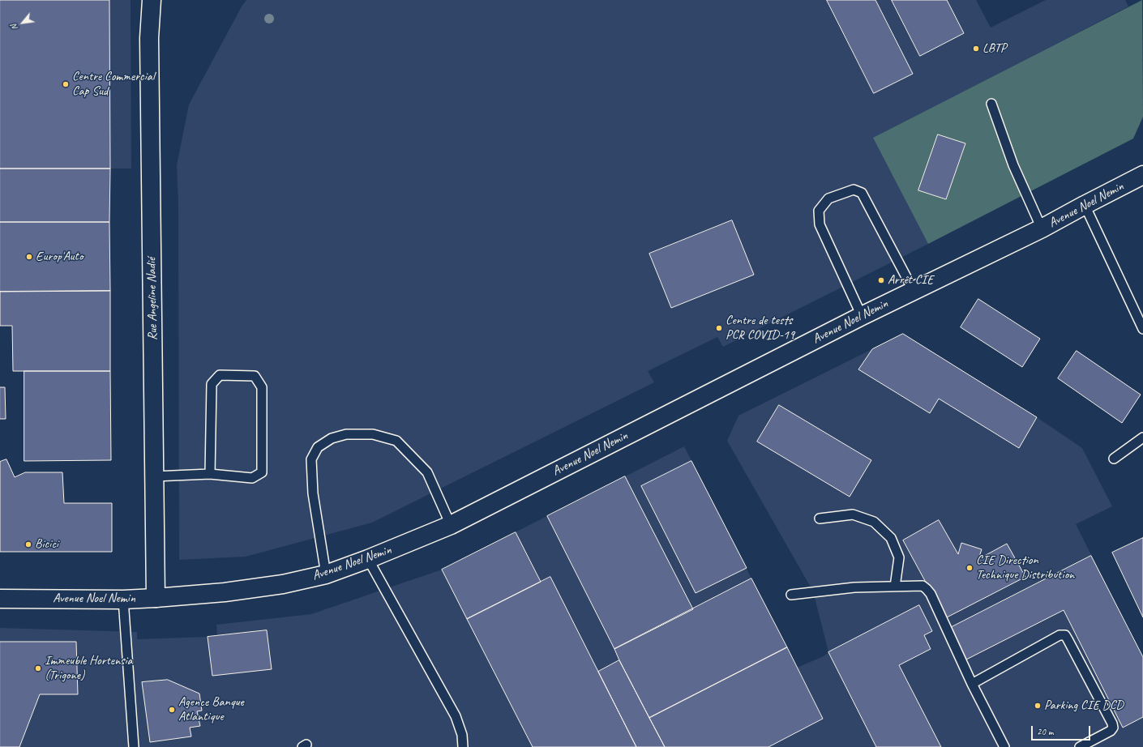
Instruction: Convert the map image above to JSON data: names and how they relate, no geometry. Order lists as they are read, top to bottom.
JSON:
{
  "streets": {
    "street": ["Avenue Noel Nemin", "Rue Angeline Nadié"]
  },
  "crossings": [
    ["Avenue Noel Nemin", "Rue Angeline Nadié"]
  ],
  "places": [
    "LBTP",
    "Centre Commercial Cap Sud",
    "Europ'Auto",
    "Arrêt CIE",
    "Centre de tests PCR COVID-19",
    "Bicici",
    "CIE Direction Technique Distribution",
    "Immeuble Hortensia (Trigone)",
    "Parking CIE DCD",
    "Agence Banque Atlantique"
  ],
  "scale_bar": "20 m",
  "north": "bottom left"
}
